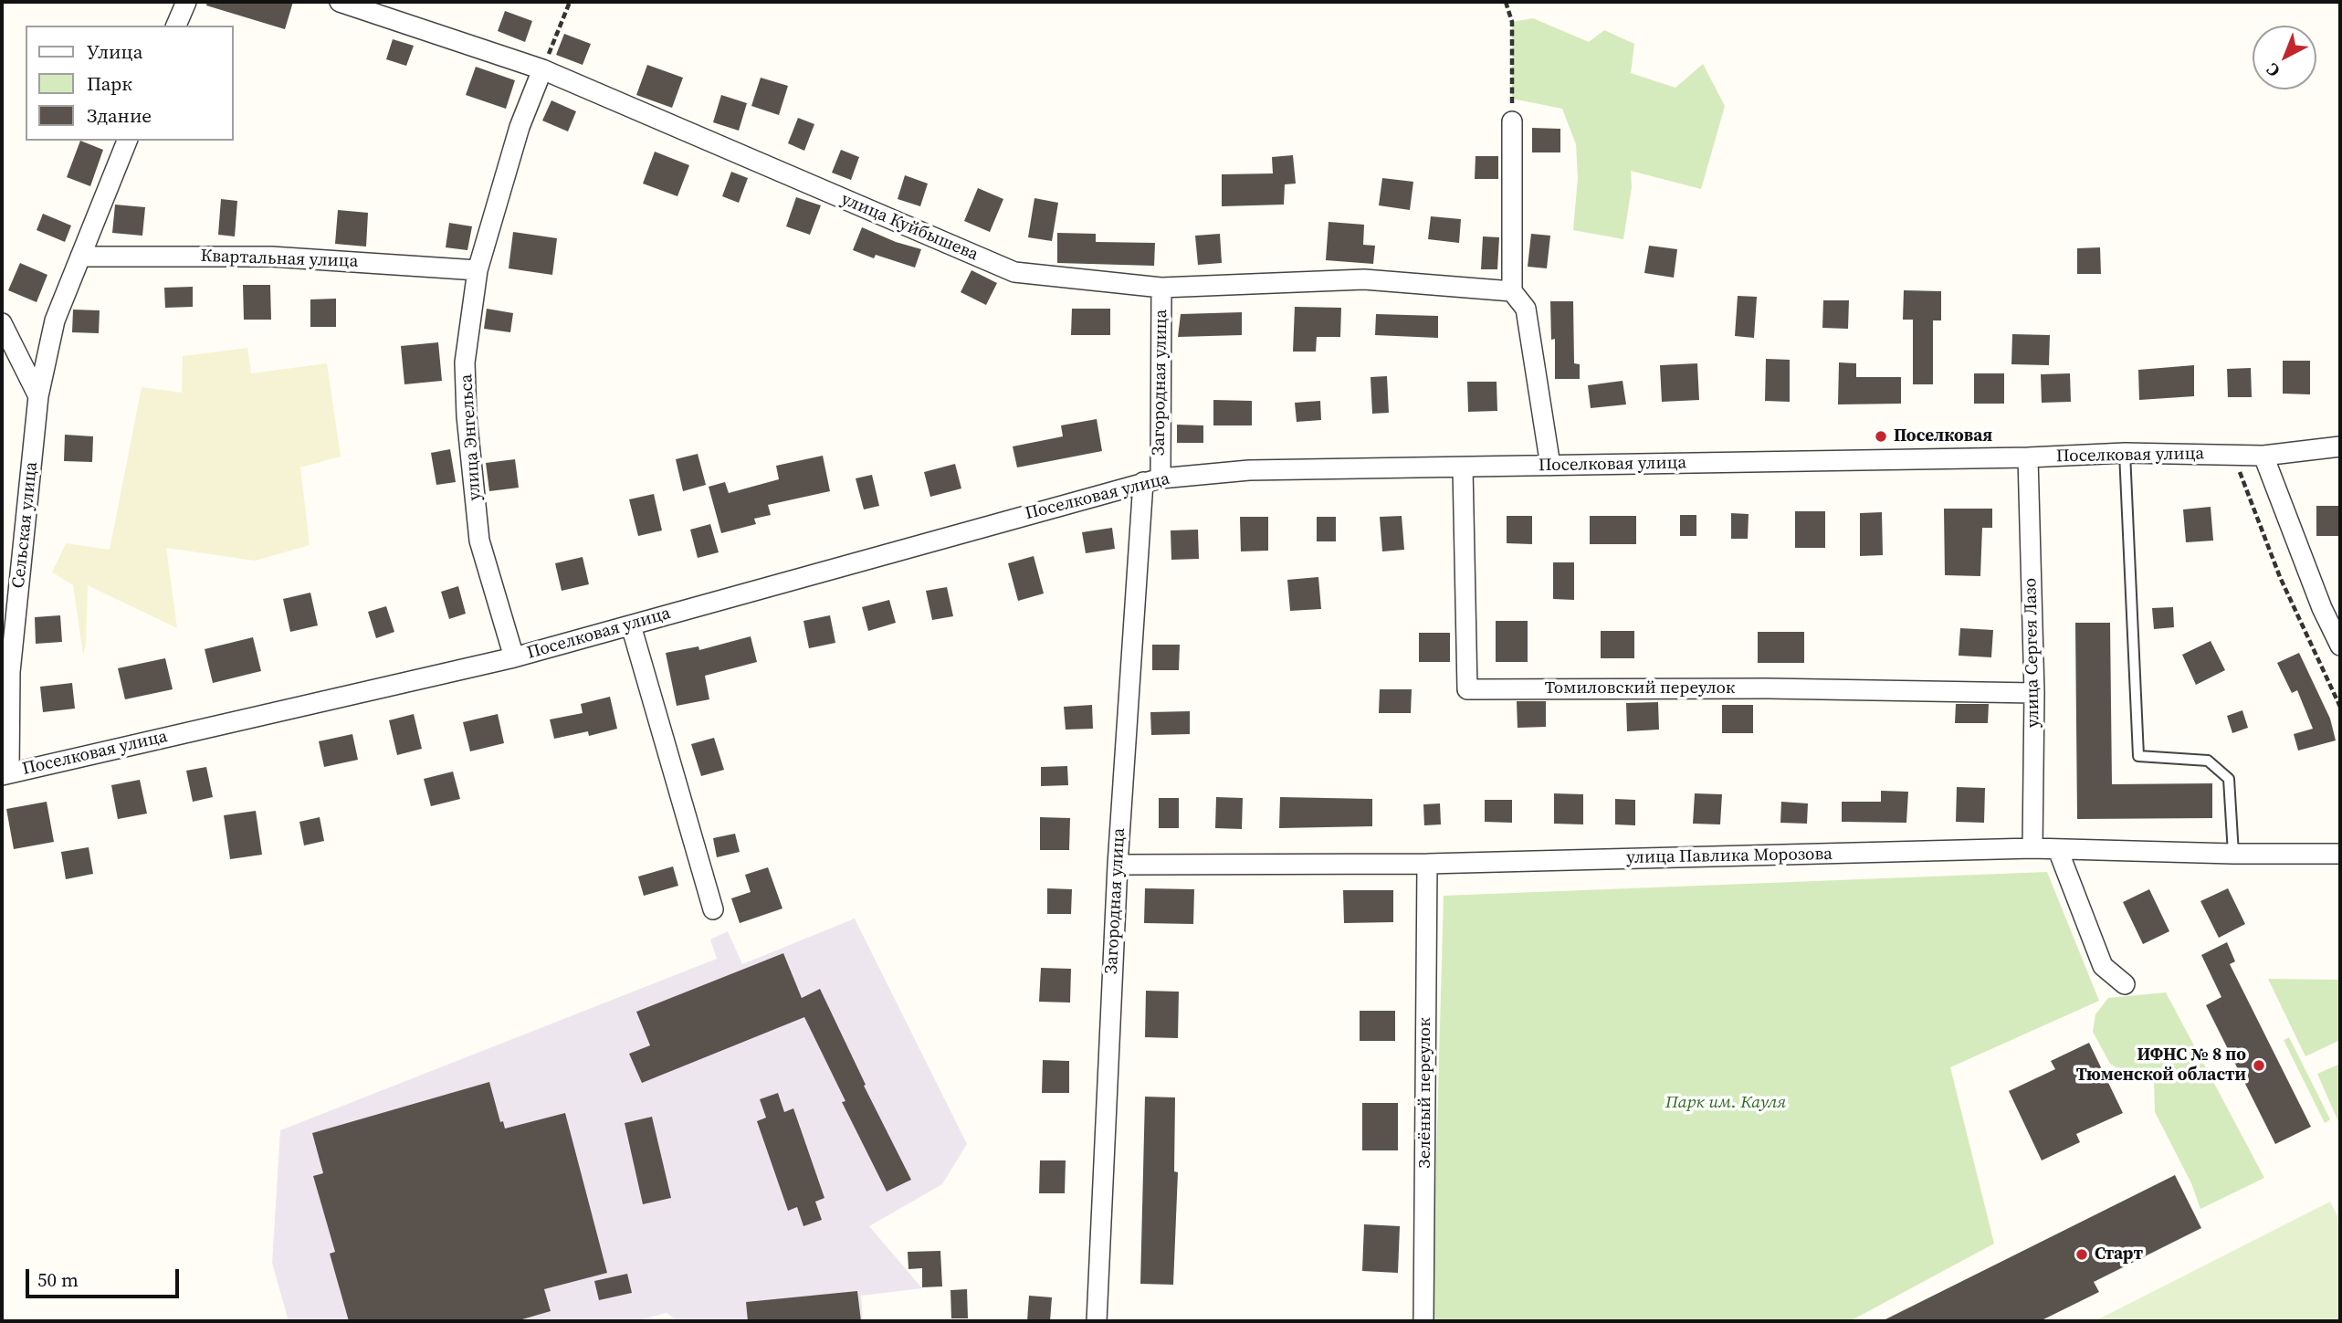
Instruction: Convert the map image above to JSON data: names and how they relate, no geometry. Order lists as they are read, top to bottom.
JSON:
{
  "streets": {
    "street": [
      "улица Куйбышева",
      "Квартальная улица",
      "Загородная улица",
      "улица Энгельса",
      "Поселковая улица",
      "Сельская улица",
      "улица Сергея Лазо",
      "Томиловский переулок",
      "улица Павлика Морозова",
      "Зелёный переулок"
    ]
  },
  "crossings": [
    ["улица Куйбышева", "Загородная улица"],
    ["улица Куйбышева", "улица Энгельса"],
    ["Квартальная улица", "улица Энгельса"],
    ["Загородная улица", "Поселковая улица"],
    ["Загородная улица", "улица Павлика Морозова"],
    ["улица Энгельса", "Поселковая улица"],
    ["Поселковая улица", "Сельская улица"],
    ["Поселковая улица", "улица Сергея Лазо"],
    ["Поселковая улица", "Томиловский переулок"],
    ["улица Сергея Лазо", "Томиловский переулок"],
    ["улица Сергея Лазо", "улица Павлика Морозова"],
    ["улица Павлика Морозова", "Зелёный переулок"]
  ],
  "parks": ["Парк им. Кауля"],
  "places": ["Поселковая", "ИФНС № 8 по Тюменской области", "Старт"],
  "legend": ["Улица", "Парк", "Здание"],
  "scale_bar": "50 m",
  "north": "bottom left"
}
